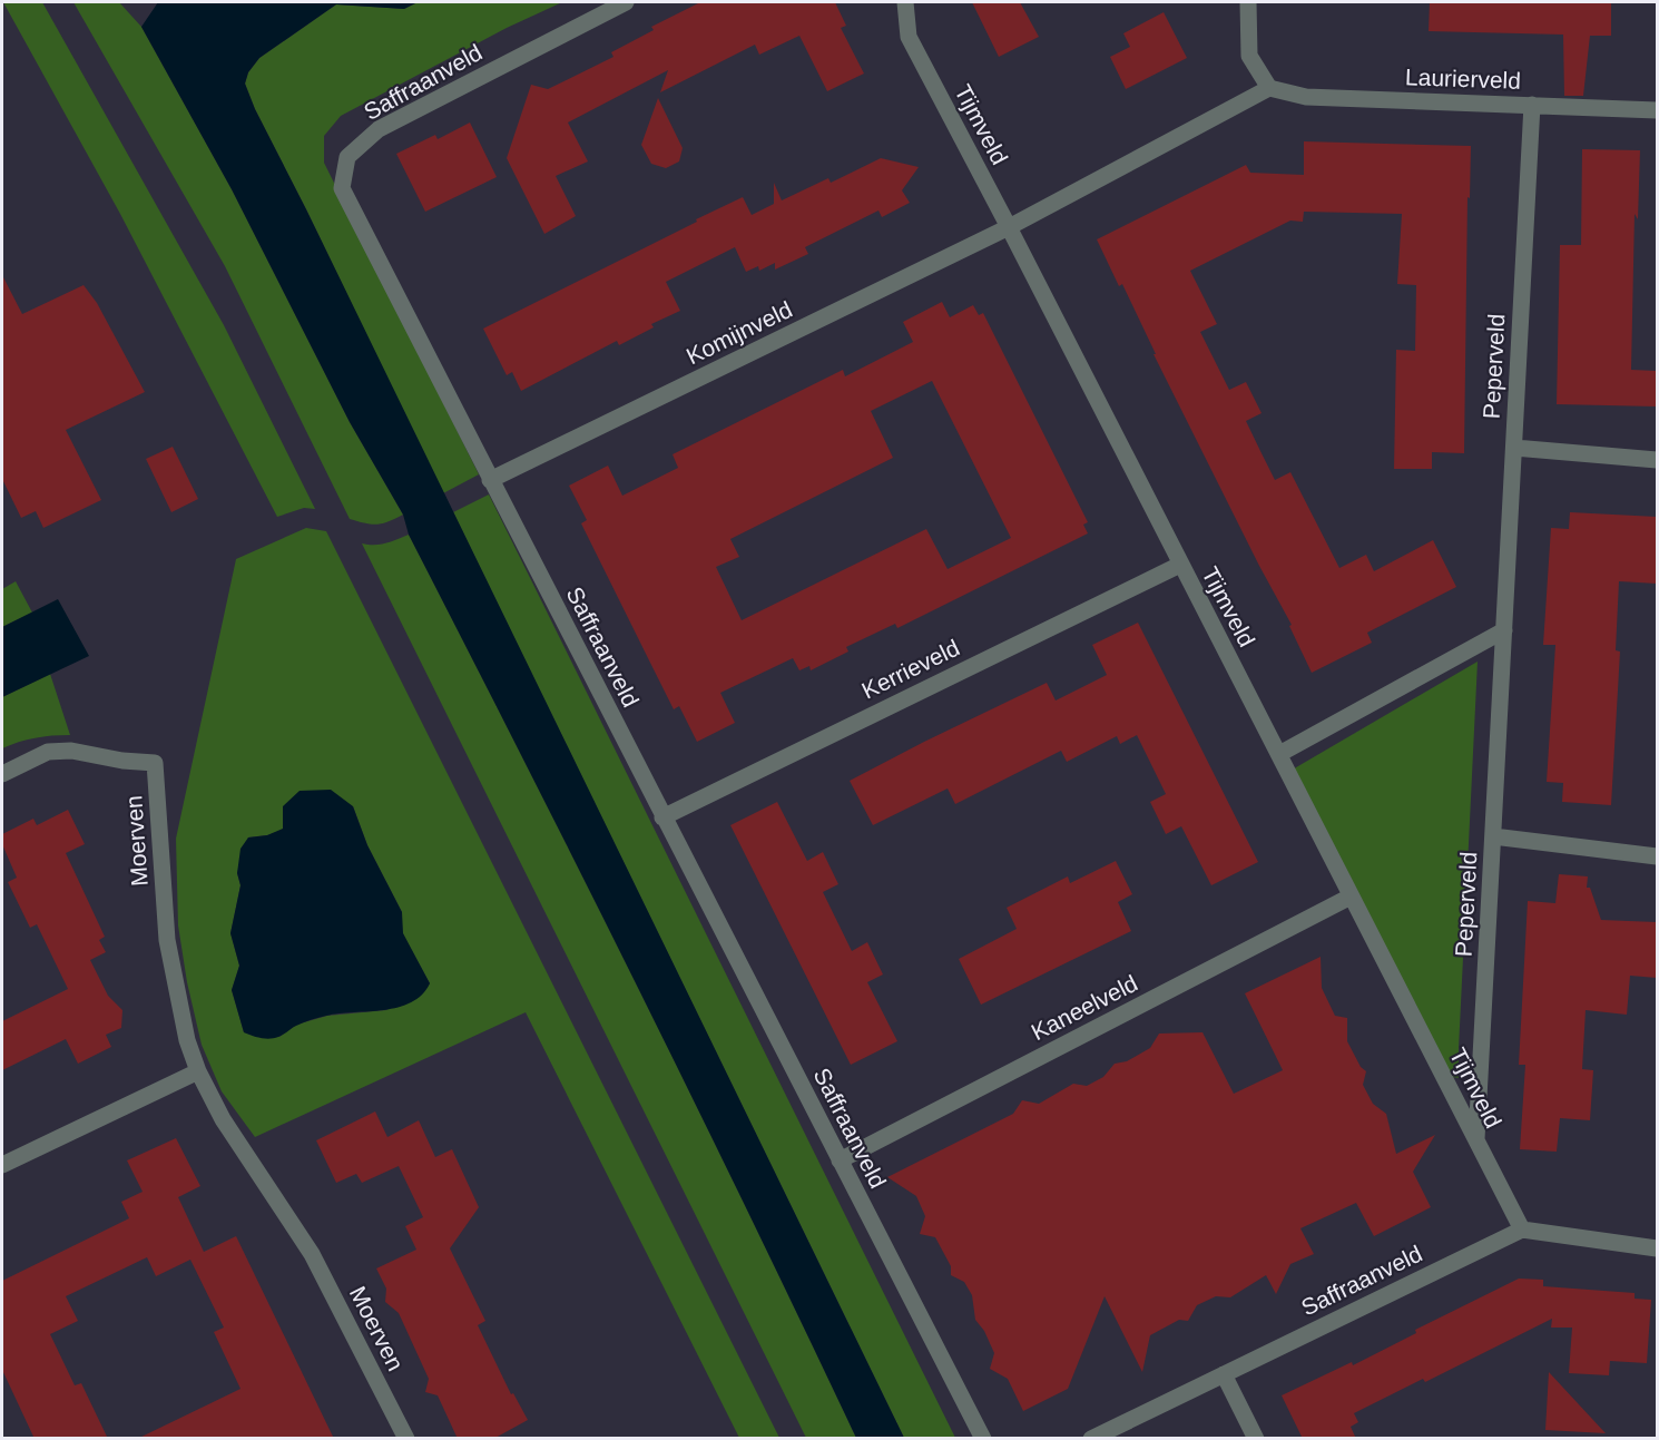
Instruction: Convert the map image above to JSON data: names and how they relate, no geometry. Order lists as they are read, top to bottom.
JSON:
{
  "streets": {
    "street": [
      "Laurierveld",
      "Saffraanveld",
      "Tijmveld",
      "Komijnveld",
      "Peperveld",
      "Kerrieveld",
      "Moerven",
      "Kaneelveld"
    ]
  },
  "crossings": [
    ["Laurierveld", "Peperveld"],
    ["Saffraanveld", "Tijmveld"],
    ["Saffraanveld", "Komijnveld"],
    ["Saffraanveld", "Kerrieveld"],
    ["Saffraanveld", "Kaneelveld"],
    ["Tijmveld", "Komijnveld"],
    ["Tijmveld", "Peperveld"],
    ["Tijmveld", "Kerrieveld"],
    ["Tijmveld", "Kaneelveld"]
  ]
}
